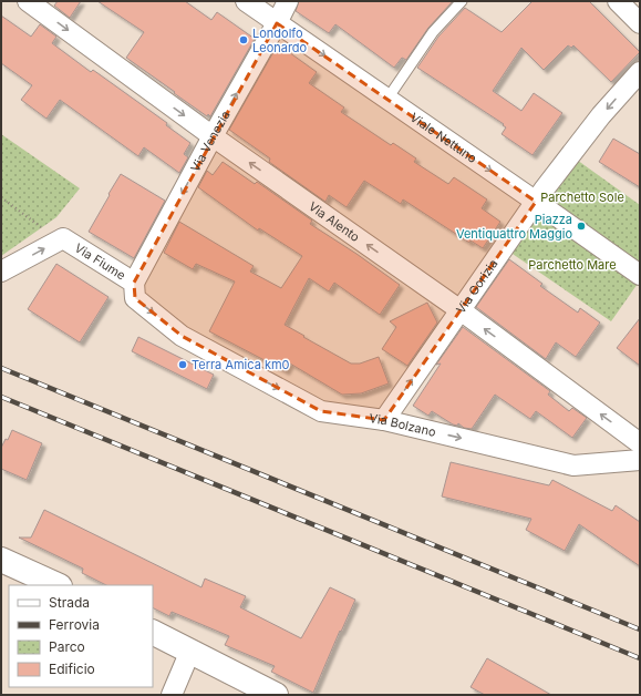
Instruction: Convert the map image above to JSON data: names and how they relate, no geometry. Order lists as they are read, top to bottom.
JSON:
{
  "streets": {
    "street": [
      "Viale Nettuno",
      "Via Venezia",
      "Via Alento",
      "Via Fiume",
      "Via Gorizia",
      "Via Bolzano"
    ]
  },
  "crossings": [
    ["Viale Nettuno", "Via Venezia"],
    ["Viale Nettuno", "Via Gorizia"],
    ["Via Venezia", "Via Alento"],
    ["Via Venezia", "Via Fiume"],
    ["Via Alento", "Via Gorizia"],
    ["Via Fiume", "Via Bolzano"],
    ["Via Gorizia", "Via Bolzano"]
  ],
  "one_way": ["Viale Nettuno", "Via Fiume", "Via Bolzano"],
  "parks": ["Parchetto Sole", "Parchetto Mare"],
  "places": ["Londolfo Leonardo", "Piazza Ventiquattro Maggio", "Terra Amica km0"],
  "legend": [
    "Strada",
    "Ferrovia",
    "Parco",
    "Edificio"
  ]
}
